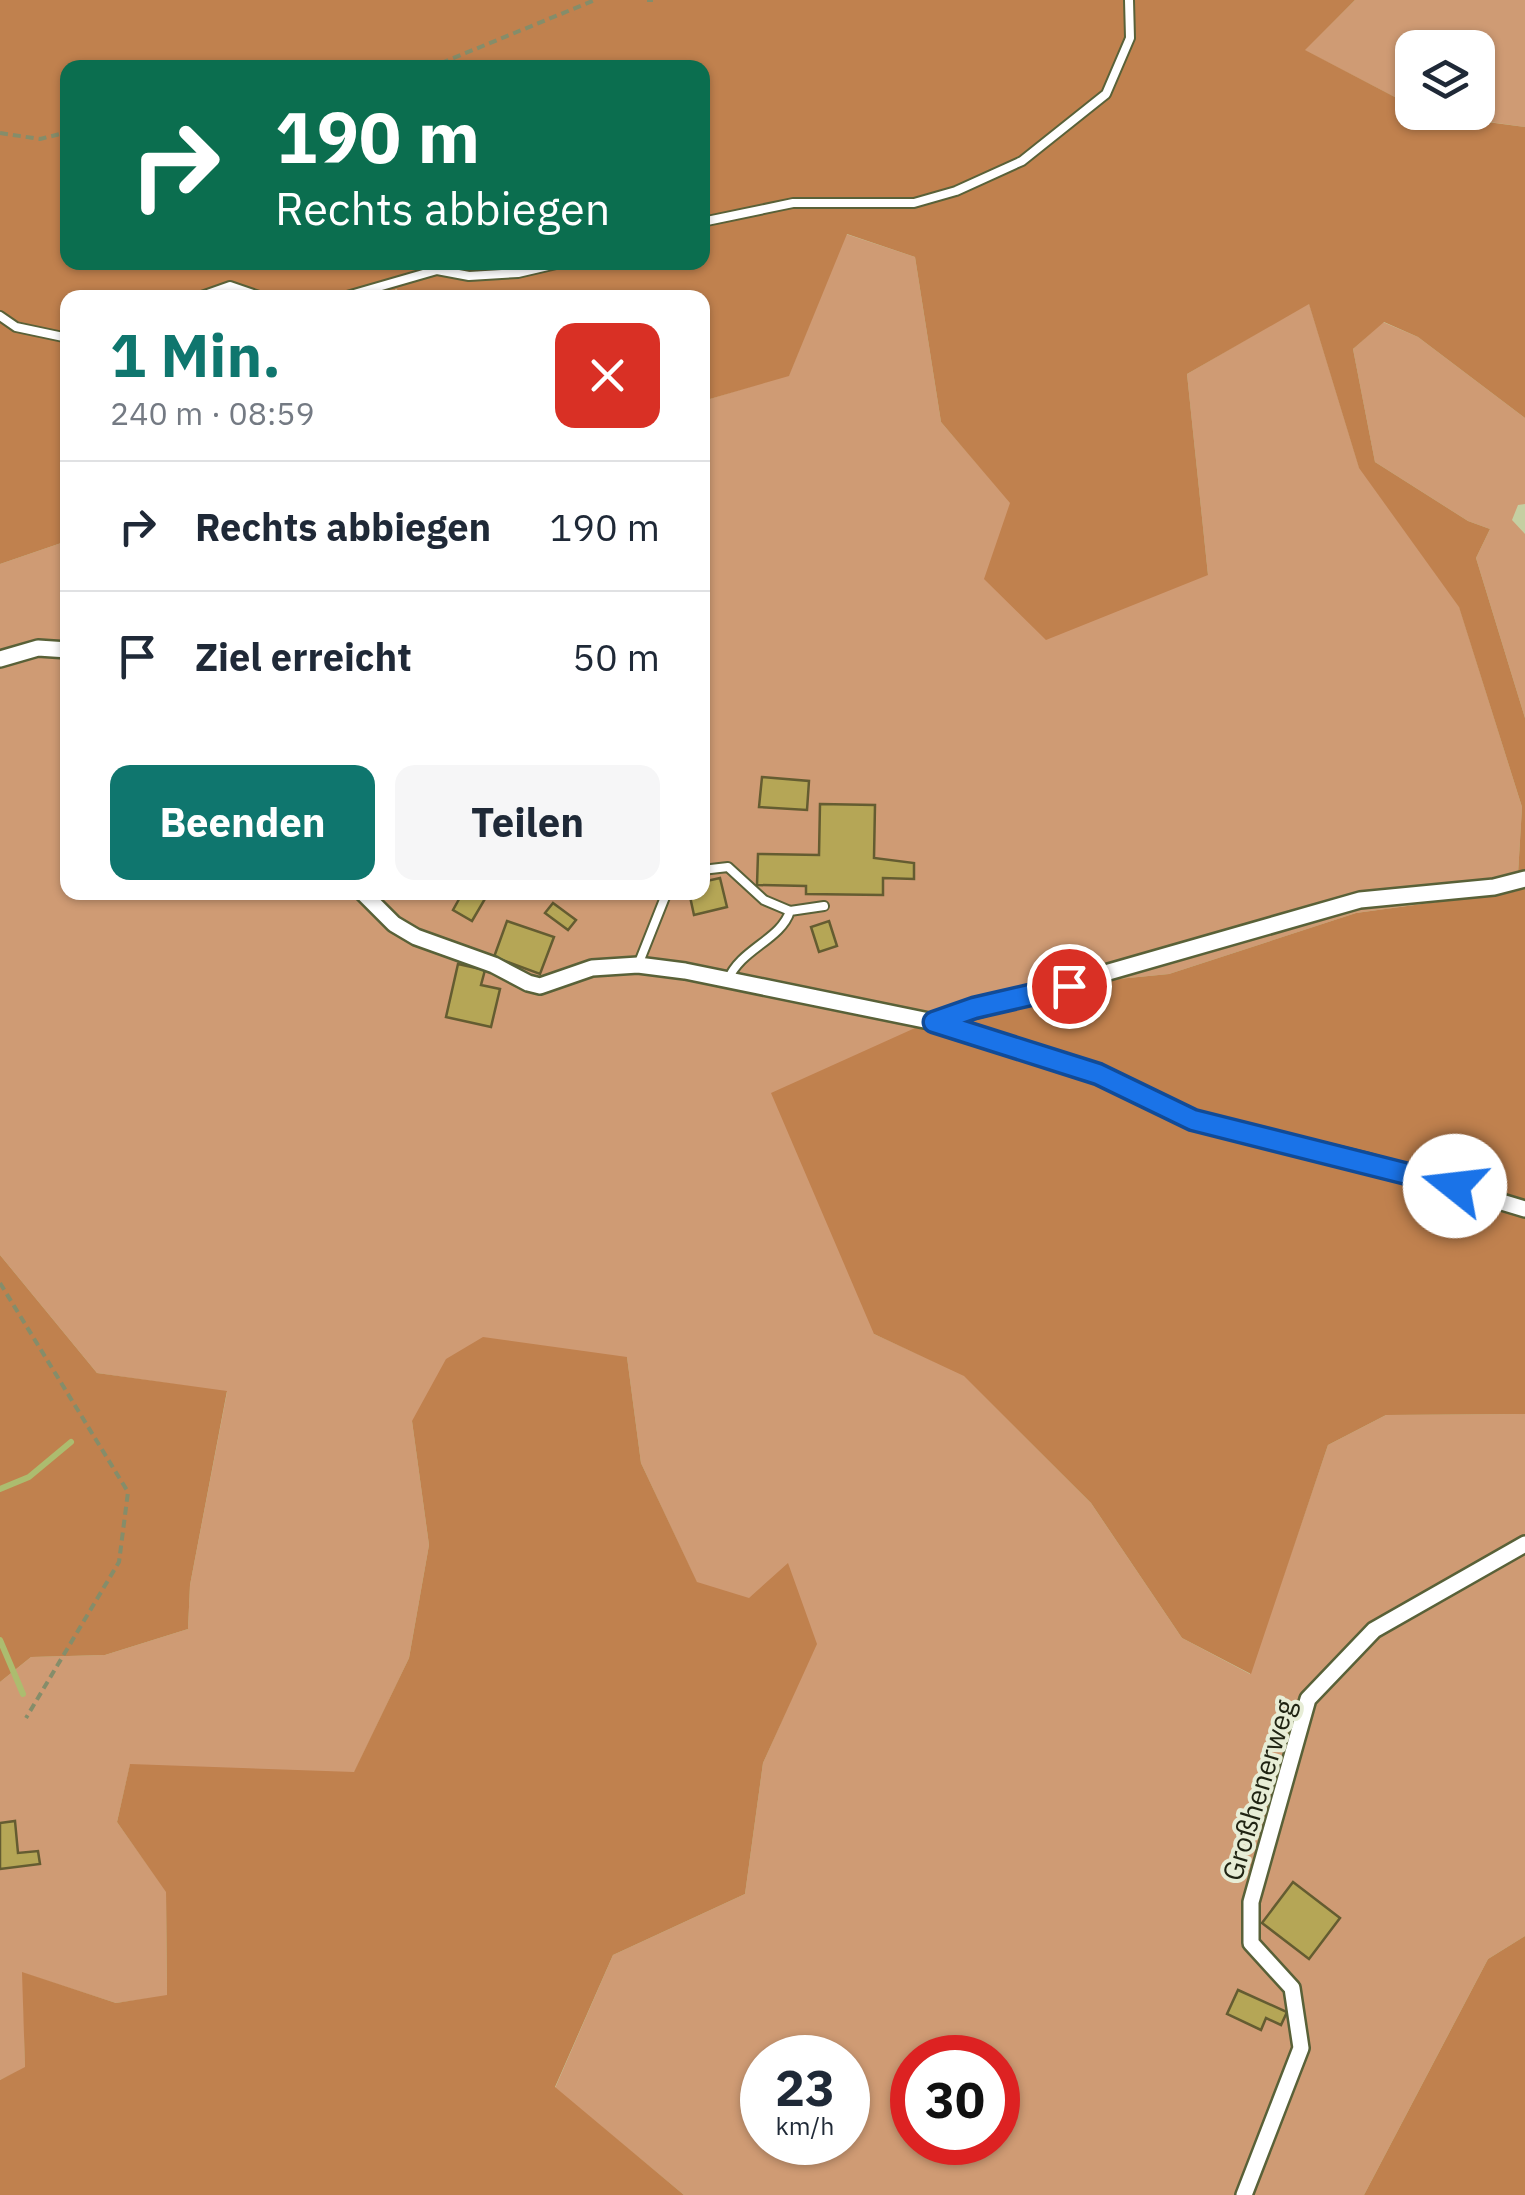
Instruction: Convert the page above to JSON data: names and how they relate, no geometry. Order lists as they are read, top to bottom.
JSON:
{
  "streets": {
    "street": ["Großhenerweg"]
  },
  "page": {
    "turn": ["190 m", "Rechts abbiegen"],
    "heading": ["1 Min.", "240 m · 08:59"],
    "list": [
      {
        "name": "Rechts abbiegen",
        "value": "190 m"
      },
      {
        "name": "Ziel erreicht",
        "value": "50 m"
      }
    ],
    "buttons": ["Beenden", "Teilen"],
    "speed": "23 km/h",
    "limit": "30"
  }
}
